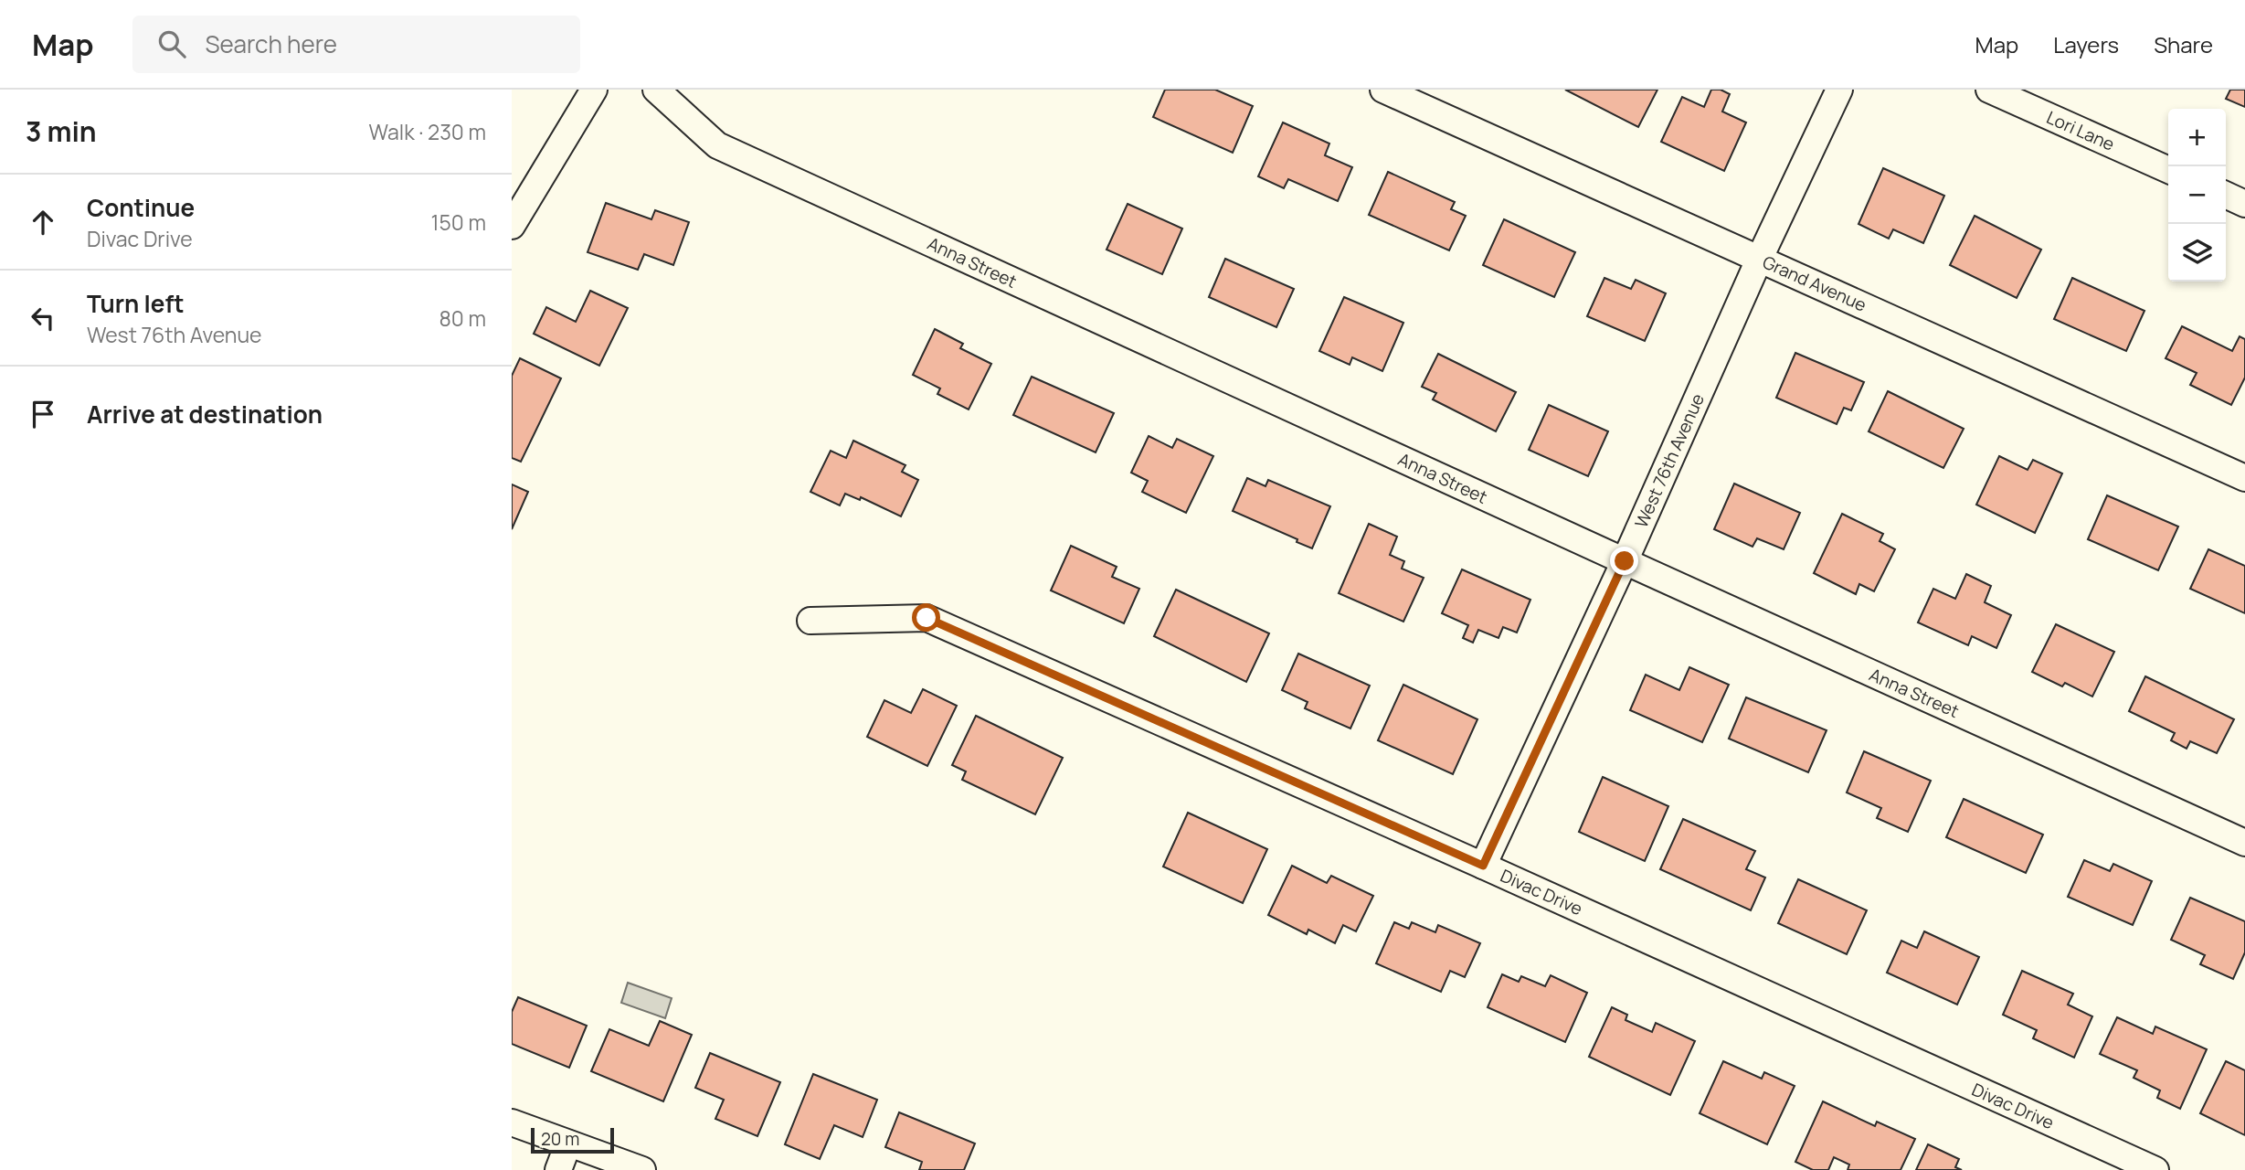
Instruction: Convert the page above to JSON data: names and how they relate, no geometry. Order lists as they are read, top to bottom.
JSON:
{
  "streets": {
    "street": [
      "Lori Lane",
      "Anna Street",
      "Grand Avenue",
      "West 76th Avenue",
      "Divac Drive"
    ]
  },
  "crossings": [
    ["Anna Street", "West 76th Avenue"],
    ["Grand Avenue", "West 76th Avenue"],
    ["West 76th Avenue", "Divac Drive"]
  ],
  "scale_bar": "20 m",
  "page": {
    "header": "Map",
    "search": "Search here",
    "nav": ["Map", "Layers", "Share"],
    "heading": ["3 min", "Walk · 230 m"],
    "map_buttons": ["+", "−"],
    "list": [
      ["Continue", "Divac Drive", "150 m"],
      ["Turn left", "West 76th Avenue", "80 m"],
      "Arrive at destination"
    ],
    "scale": "20 m"
  }
}
